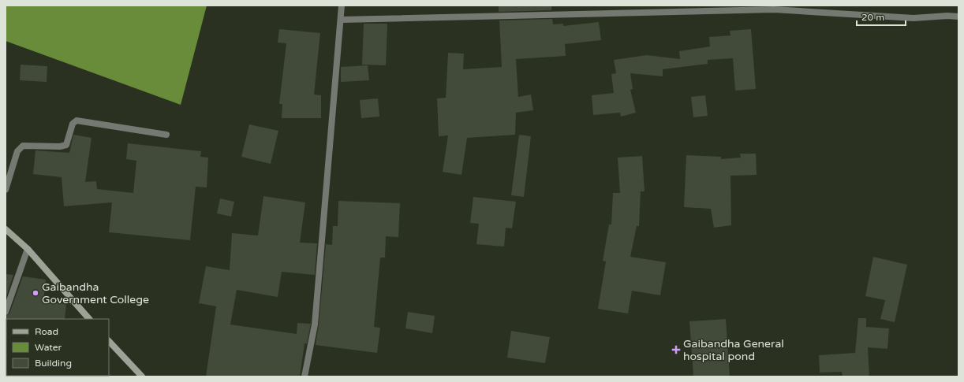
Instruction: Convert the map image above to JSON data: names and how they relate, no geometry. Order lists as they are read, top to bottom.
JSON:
{
  "places": {
    "other": ["Gaibandha Government College"],
    "health": ["Gaibandha General hospital pond"]
  },
  "legend": ["Road", "Water", "Building"],
  "scale_bar": "20 m"
}
